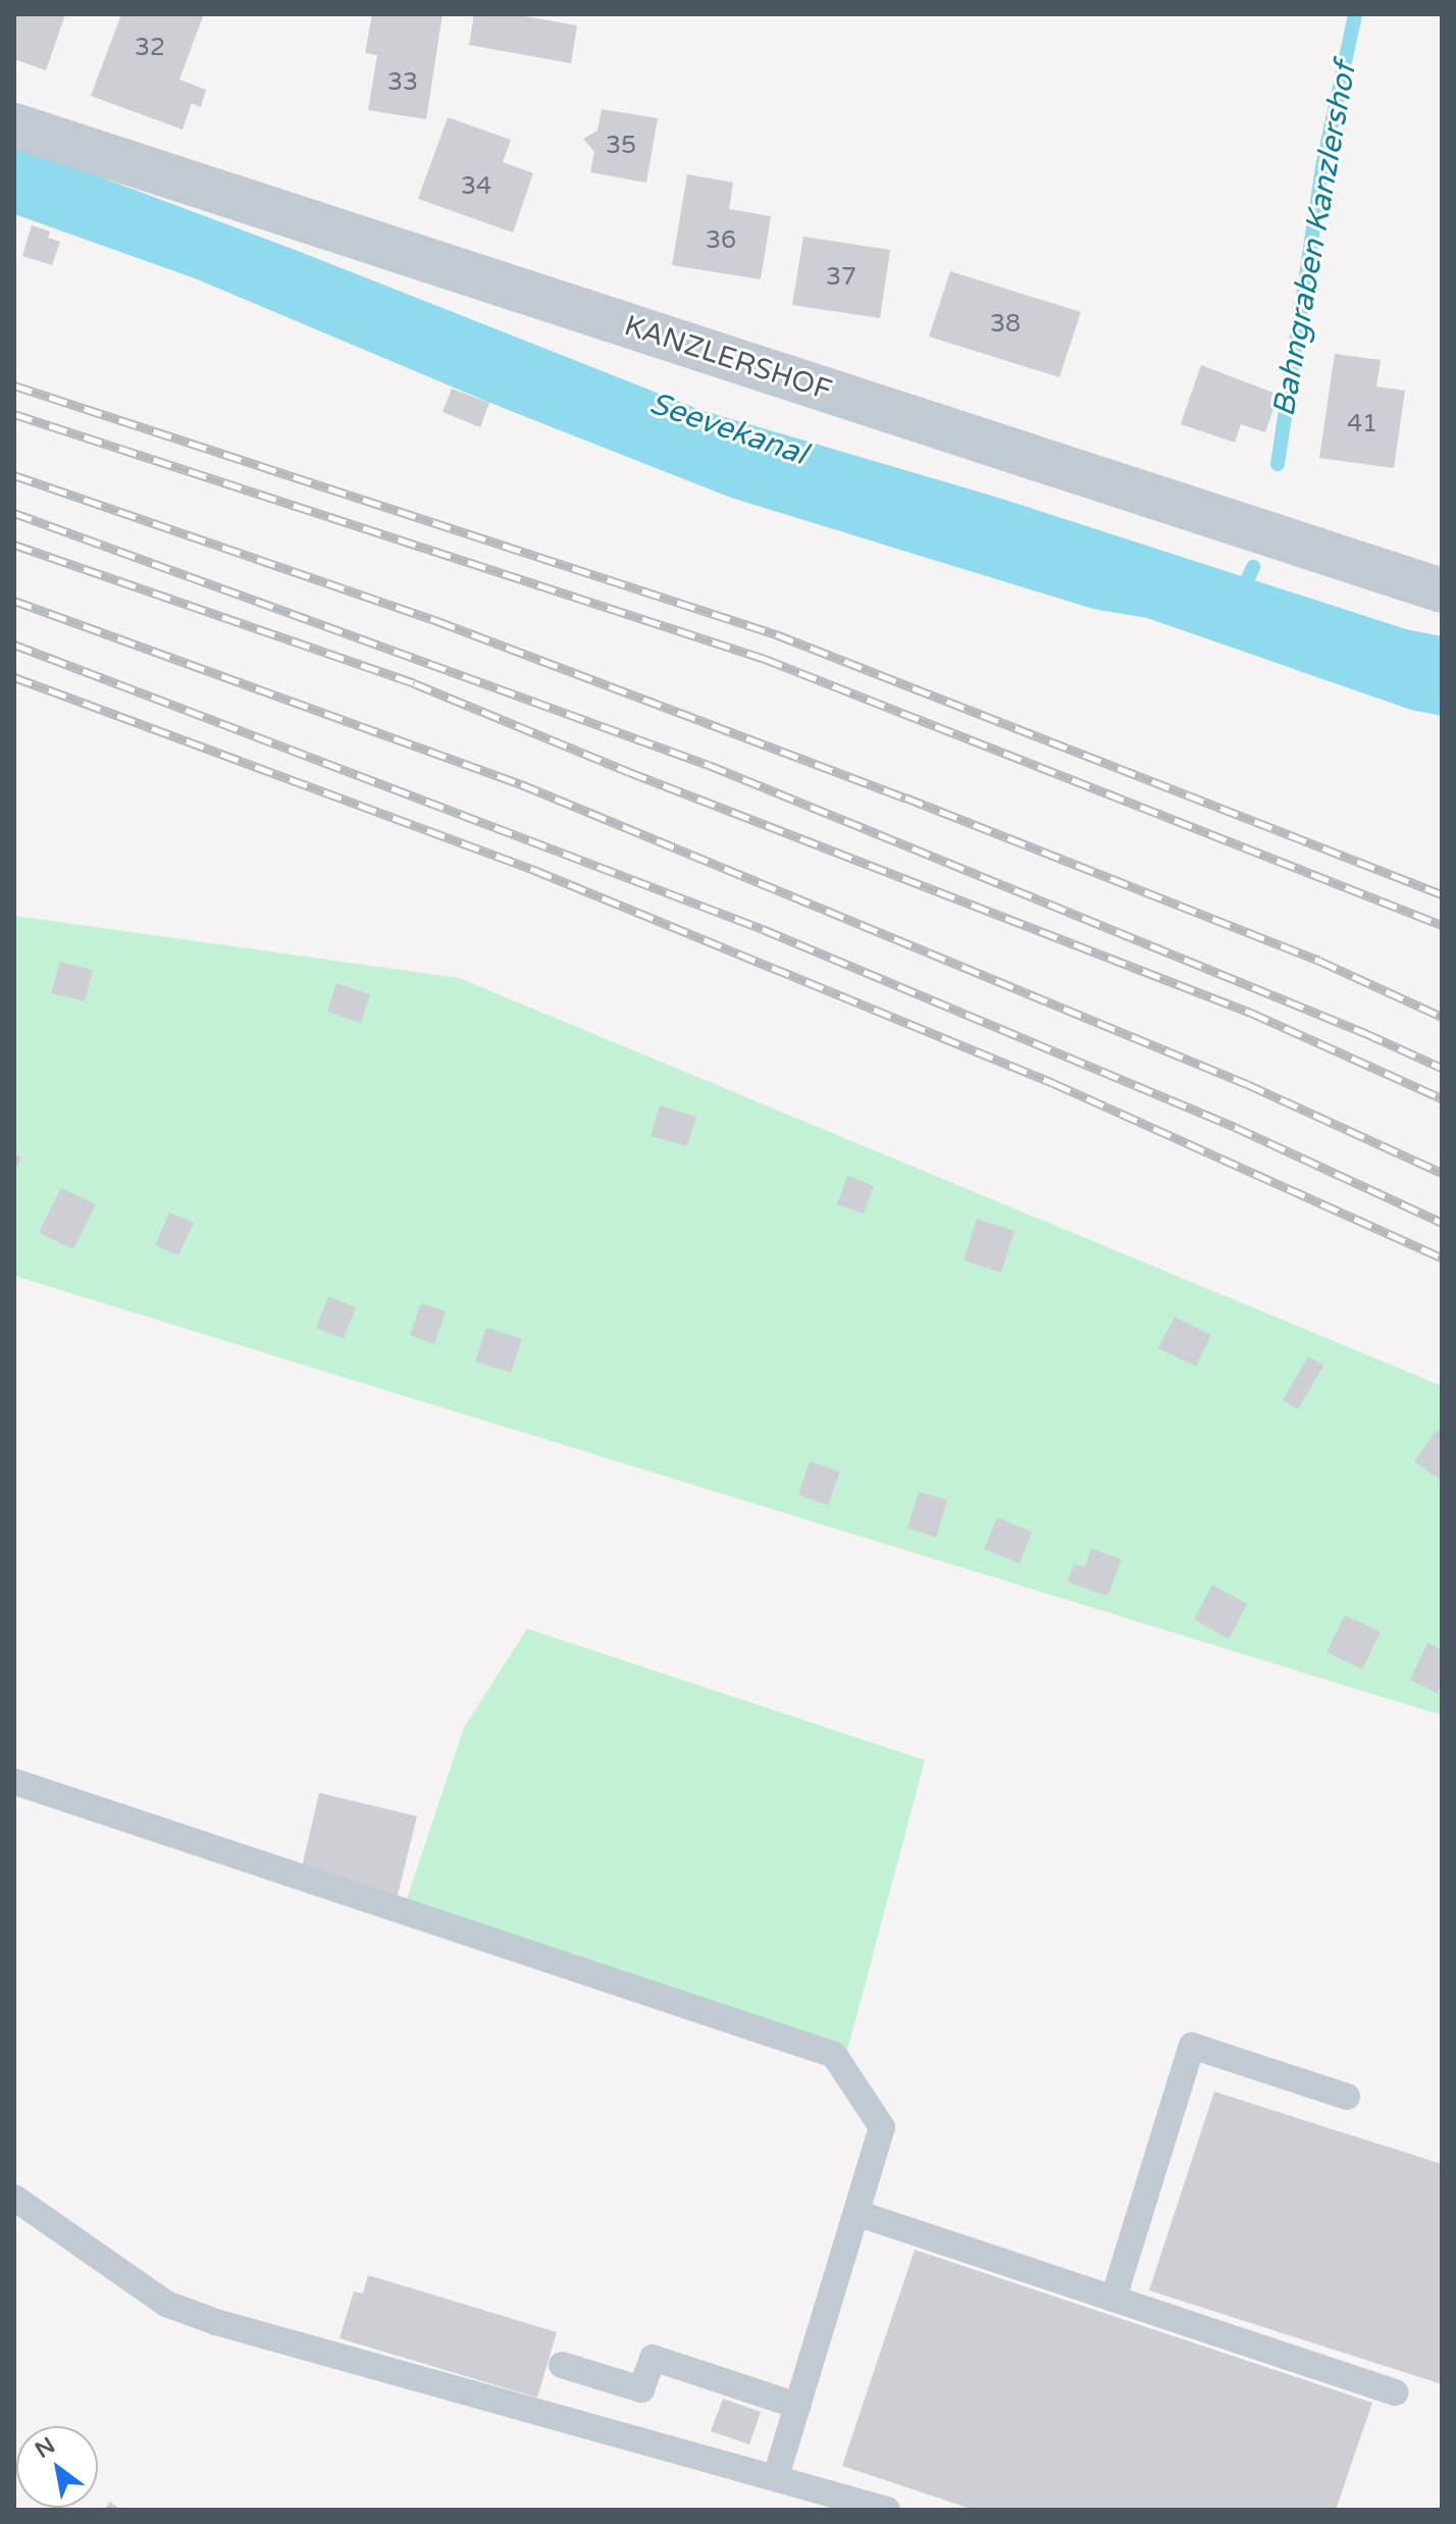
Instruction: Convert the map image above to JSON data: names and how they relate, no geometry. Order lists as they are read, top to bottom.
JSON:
{
  "streets": {
    "street": ["KANZLERSHOF"]
  },
  "water": ["Bahngraben Kanzlershof", "Seevekanal"],
  "house_numbers": [
    "32",
    "33",
    "35",
    "34",
    "36",
    "37",
    "38",
    "41"
  ],
  "north": "top left"
}
